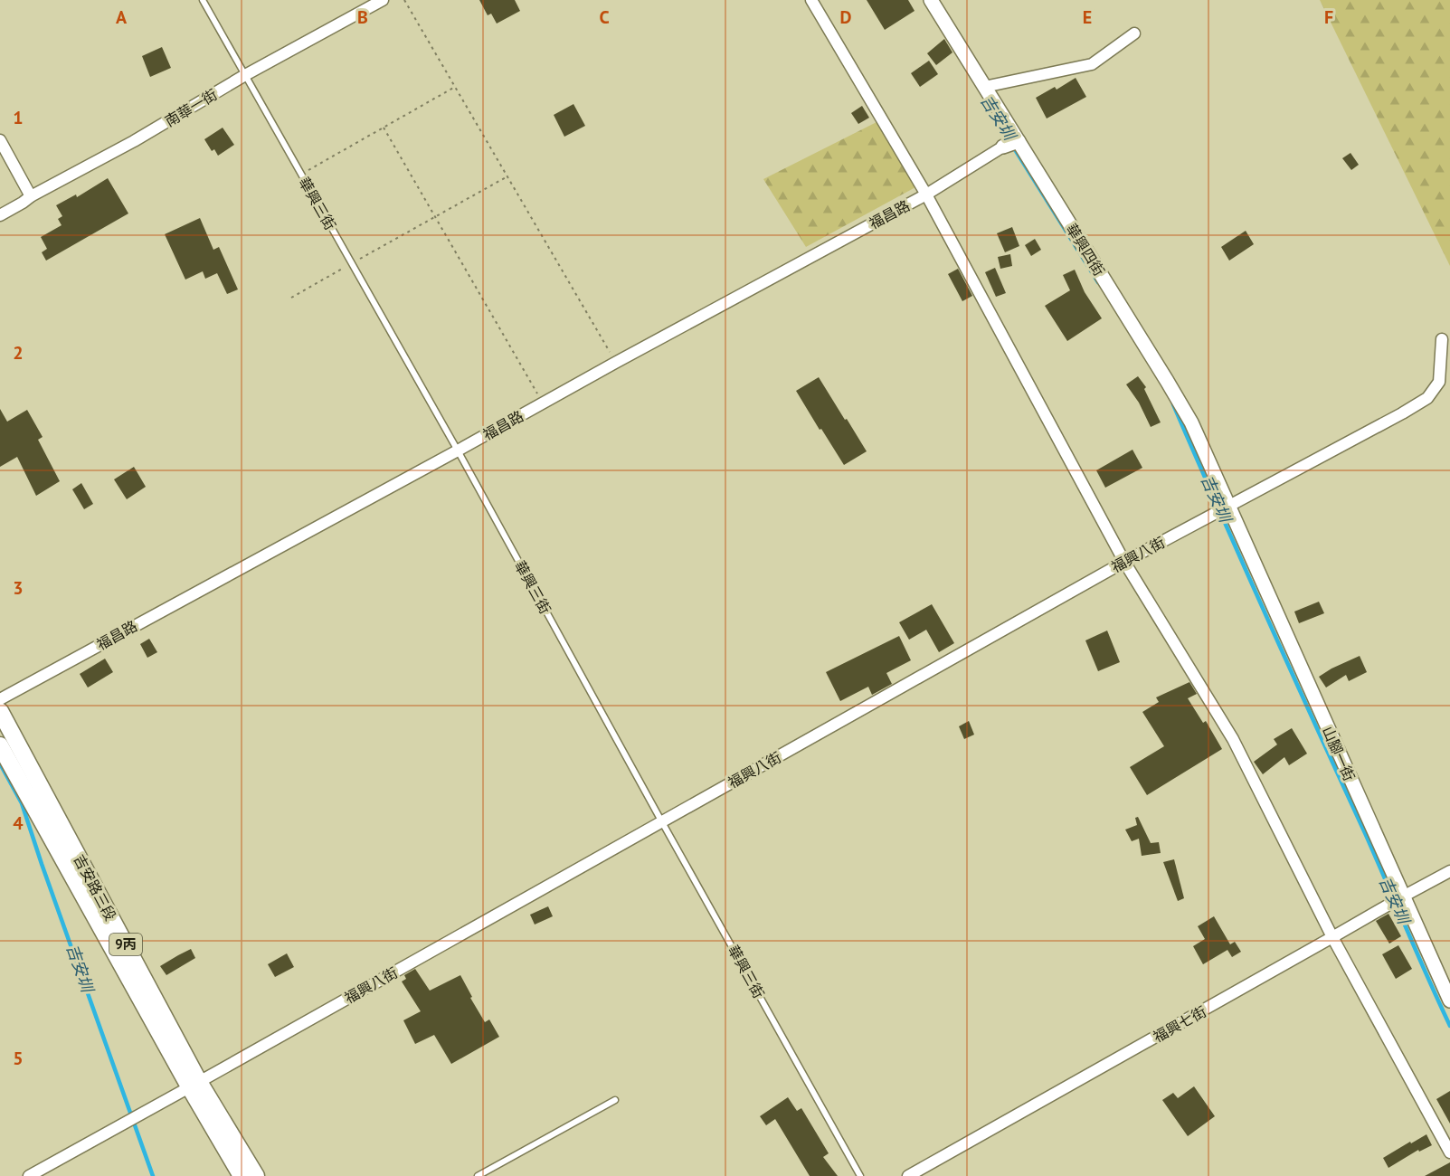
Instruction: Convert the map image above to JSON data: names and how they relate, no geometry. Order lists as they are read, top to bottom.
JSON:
{
  "streets": {
    "main road": ["吉安路三段", "9丙"],
    "street": [
      "南華一街",
      "福昌路",
      "華興四街",
      "福興八街",
      "山腳一街",
      "福興七街"
    ],
    "lane": ["華興三街"]
  },
  "crossings": [
    ["南華一街", "華興三街"],
    ["華興三街", "福昌路"],
    ["華興三街", "福興八街"],
    ["福昌路", "華興四街"],
    ["華興四街", "福興八街"],
    ["華興四街", "山腳一街"],
    ["福興八街", "山腳一街"],
    ["福興八街", "吉安路三段"],
    ["山腳一街", "福興七街"]
  ],
  "water": ["吉安圳"],
  "grid": {
    "columns": [
      "A",
      "B",
      "C",
      "D",
      "E",
      "F"
    ],
    "rows": [
      "1",
      "2",
      "3",
      "4",
      "5"
    ]
  }
}
